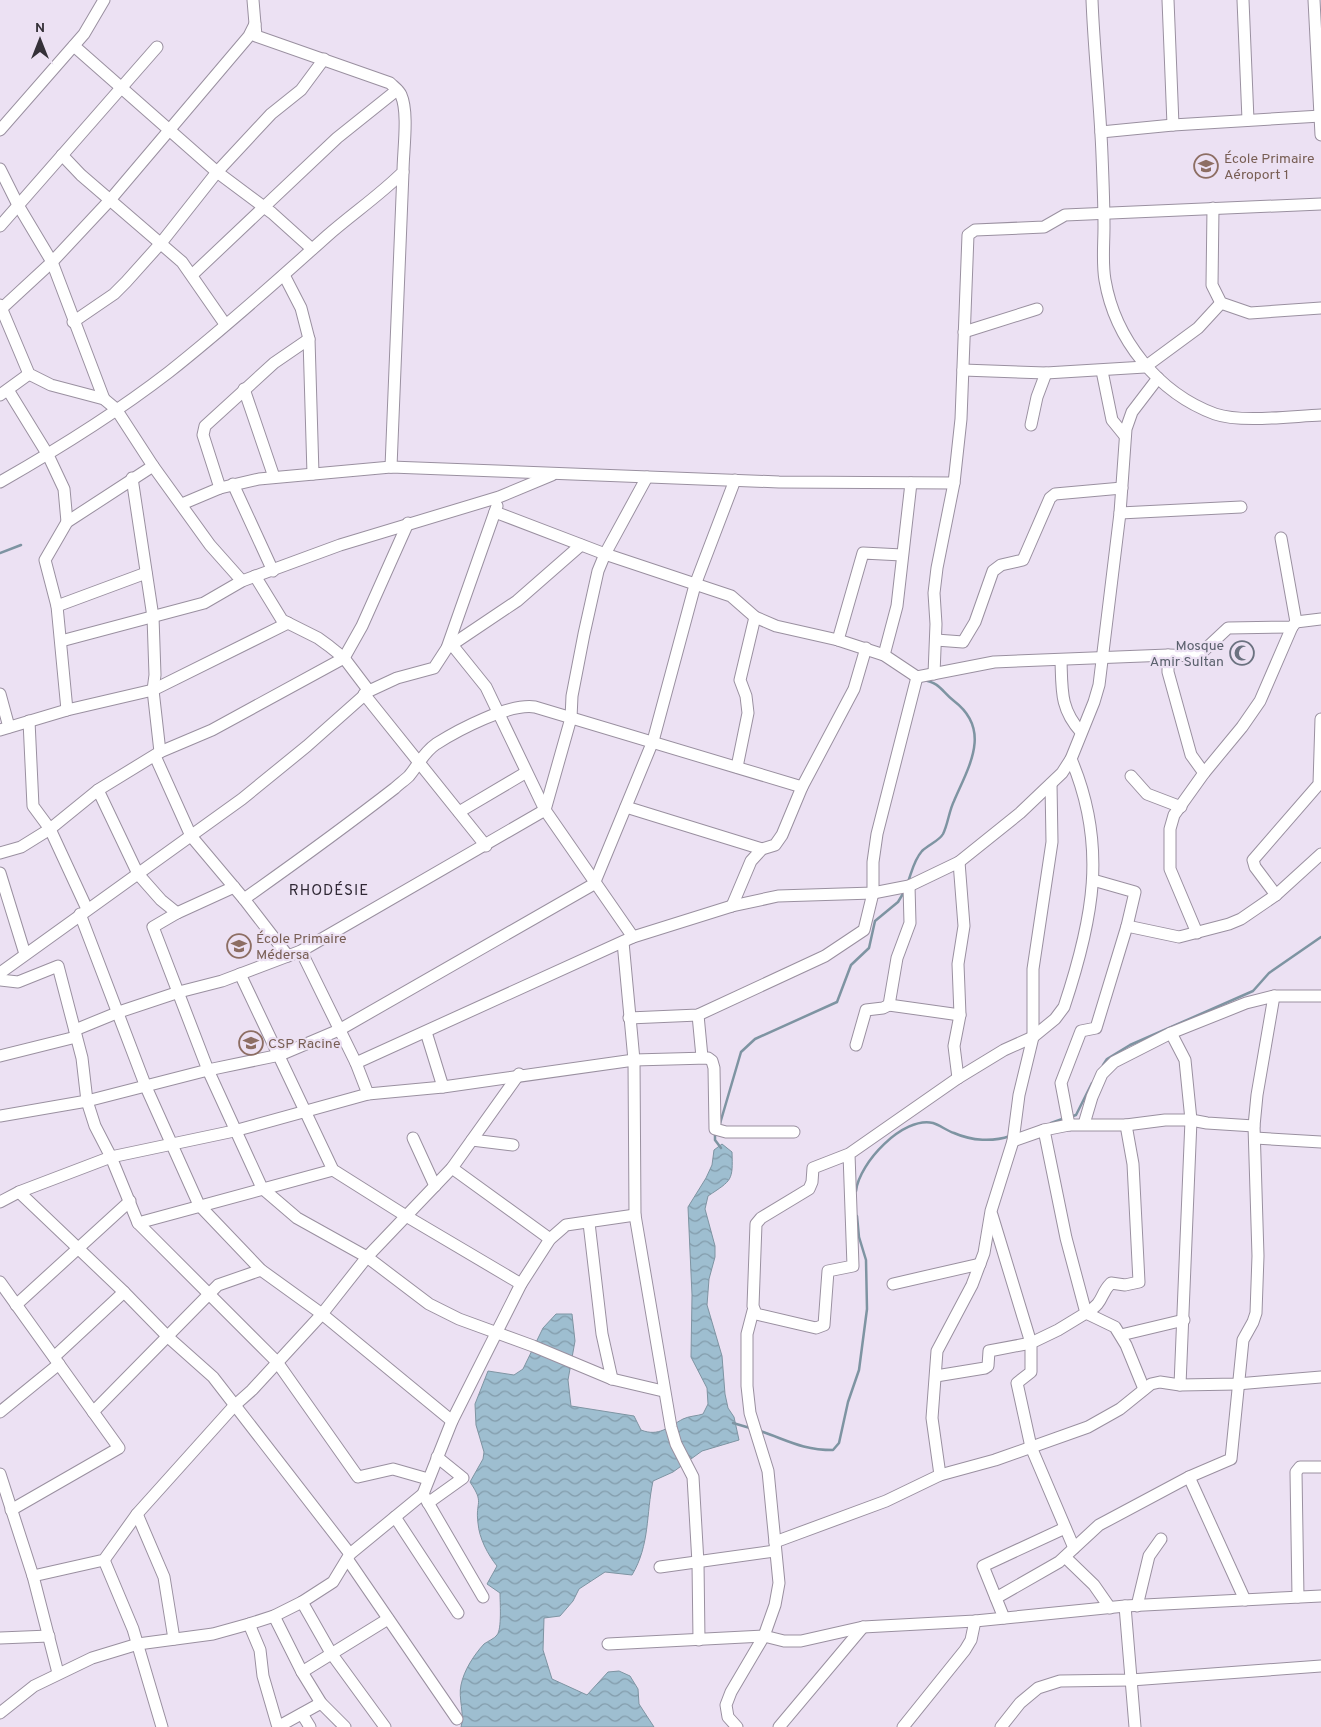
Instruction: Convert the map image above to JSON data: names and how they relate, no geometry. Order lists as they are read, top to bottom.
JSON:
{
  "districts": ["RHODÉSIE"],
  "places": {
    "school or university": ["École Primaire Aéroport 1", "École Primaire Médersa", "CSP Racine"],
    "mosque": ["Mosque Amir Sultan"]
  },
  "north": "top"
}
